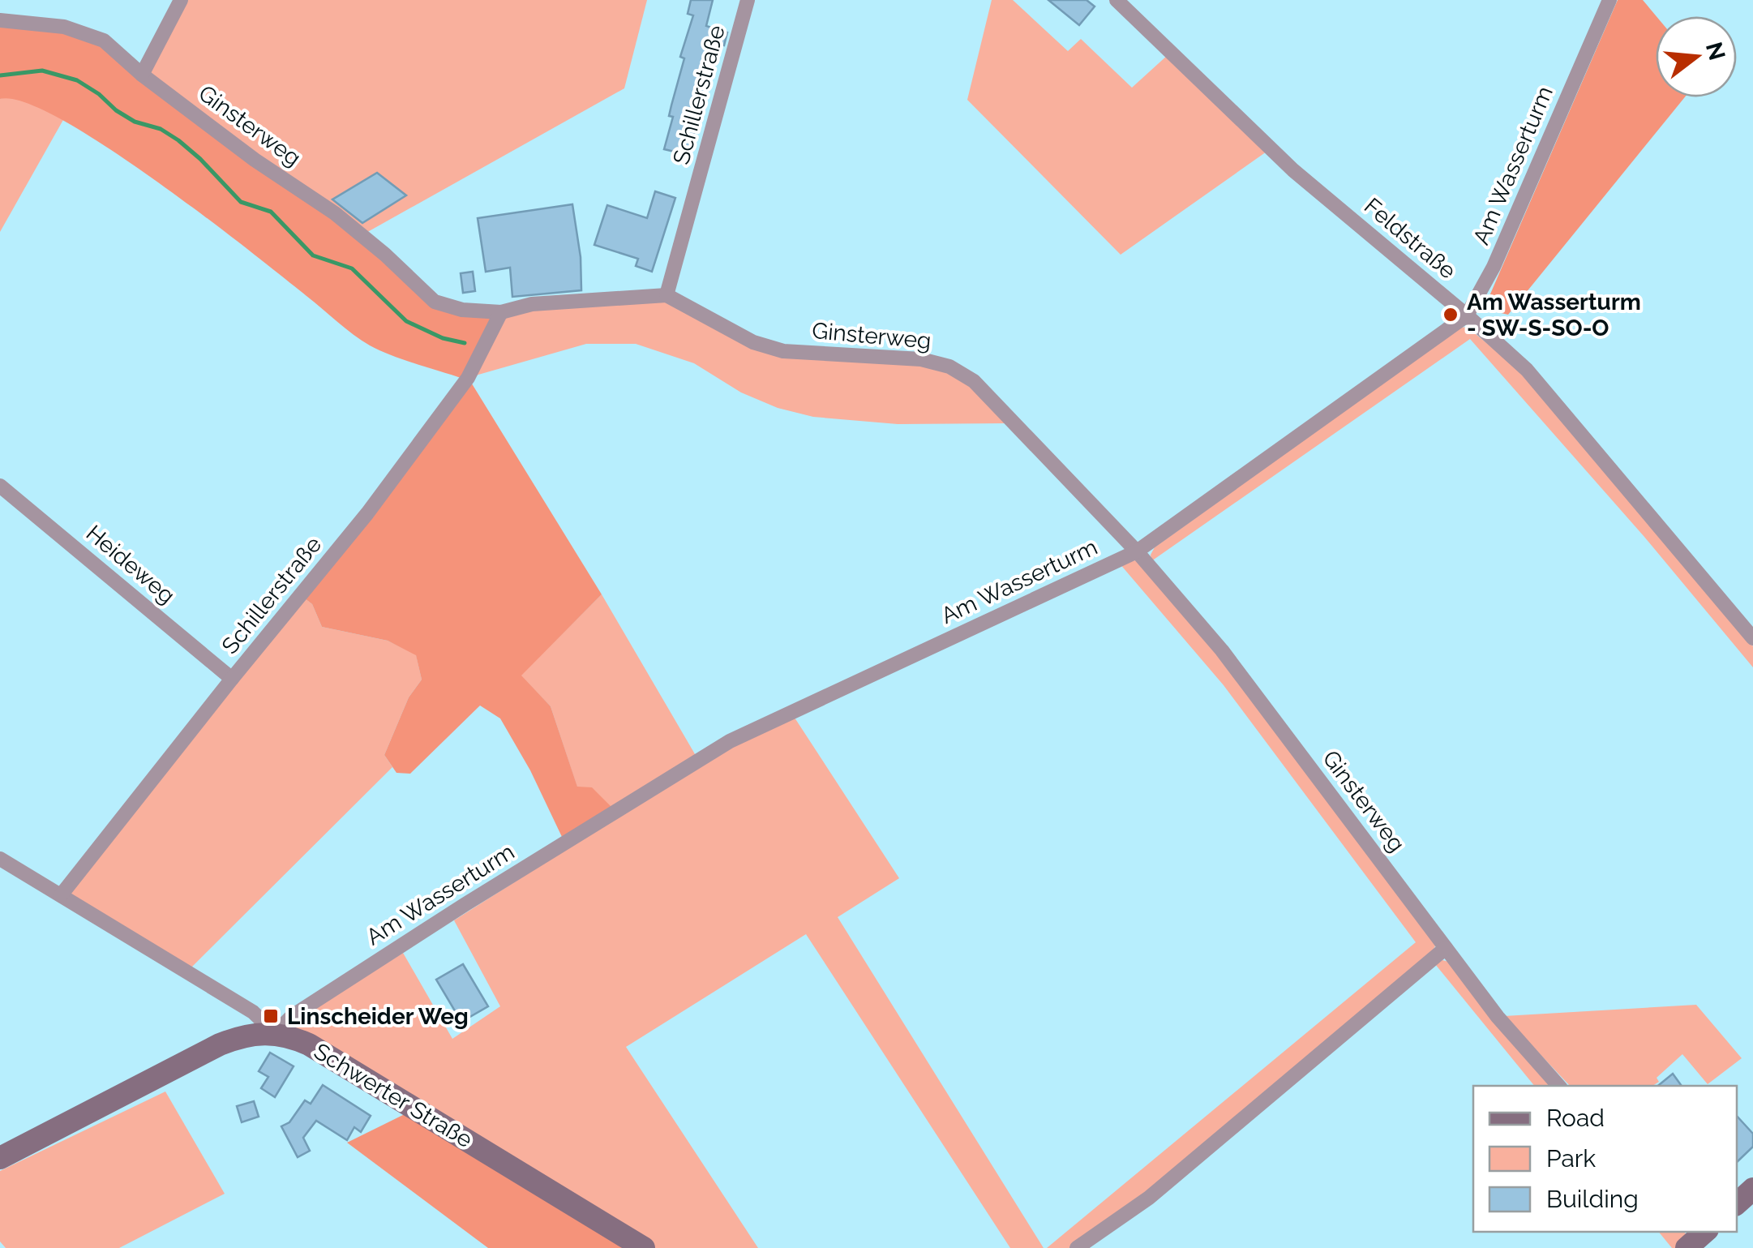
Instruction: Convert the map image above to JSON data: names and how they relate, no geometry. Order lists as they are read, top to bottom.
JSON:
{
  "streets": {
    "main road": ["Schwerter Straße"],
    "street": [
      "Schillerstraße",
      "Ginsterweg",
      "Am Wasserturm",
      "Feldstraße",
      "Heideweg"
    ]
  },
  "crossings": [
    ["Schillerstraße", "Ginsterweg"],
    ["Schillerstraße", "Heideweg"],
    ["Ginsterweg", "Am Wasserturm"],
    ["Am Wasserturm", "Feldstraße"],
    ["Am Wasserturm", "Schwerter Straße"]
  ],
  "places": {
    "other": ["Am Wasserturm - SW-S-SO-O"],
    "transit": ["Linscheider Weg"]
  },
  "legend": ["Road", "Park", "Building"],
  "north": "right"
}
